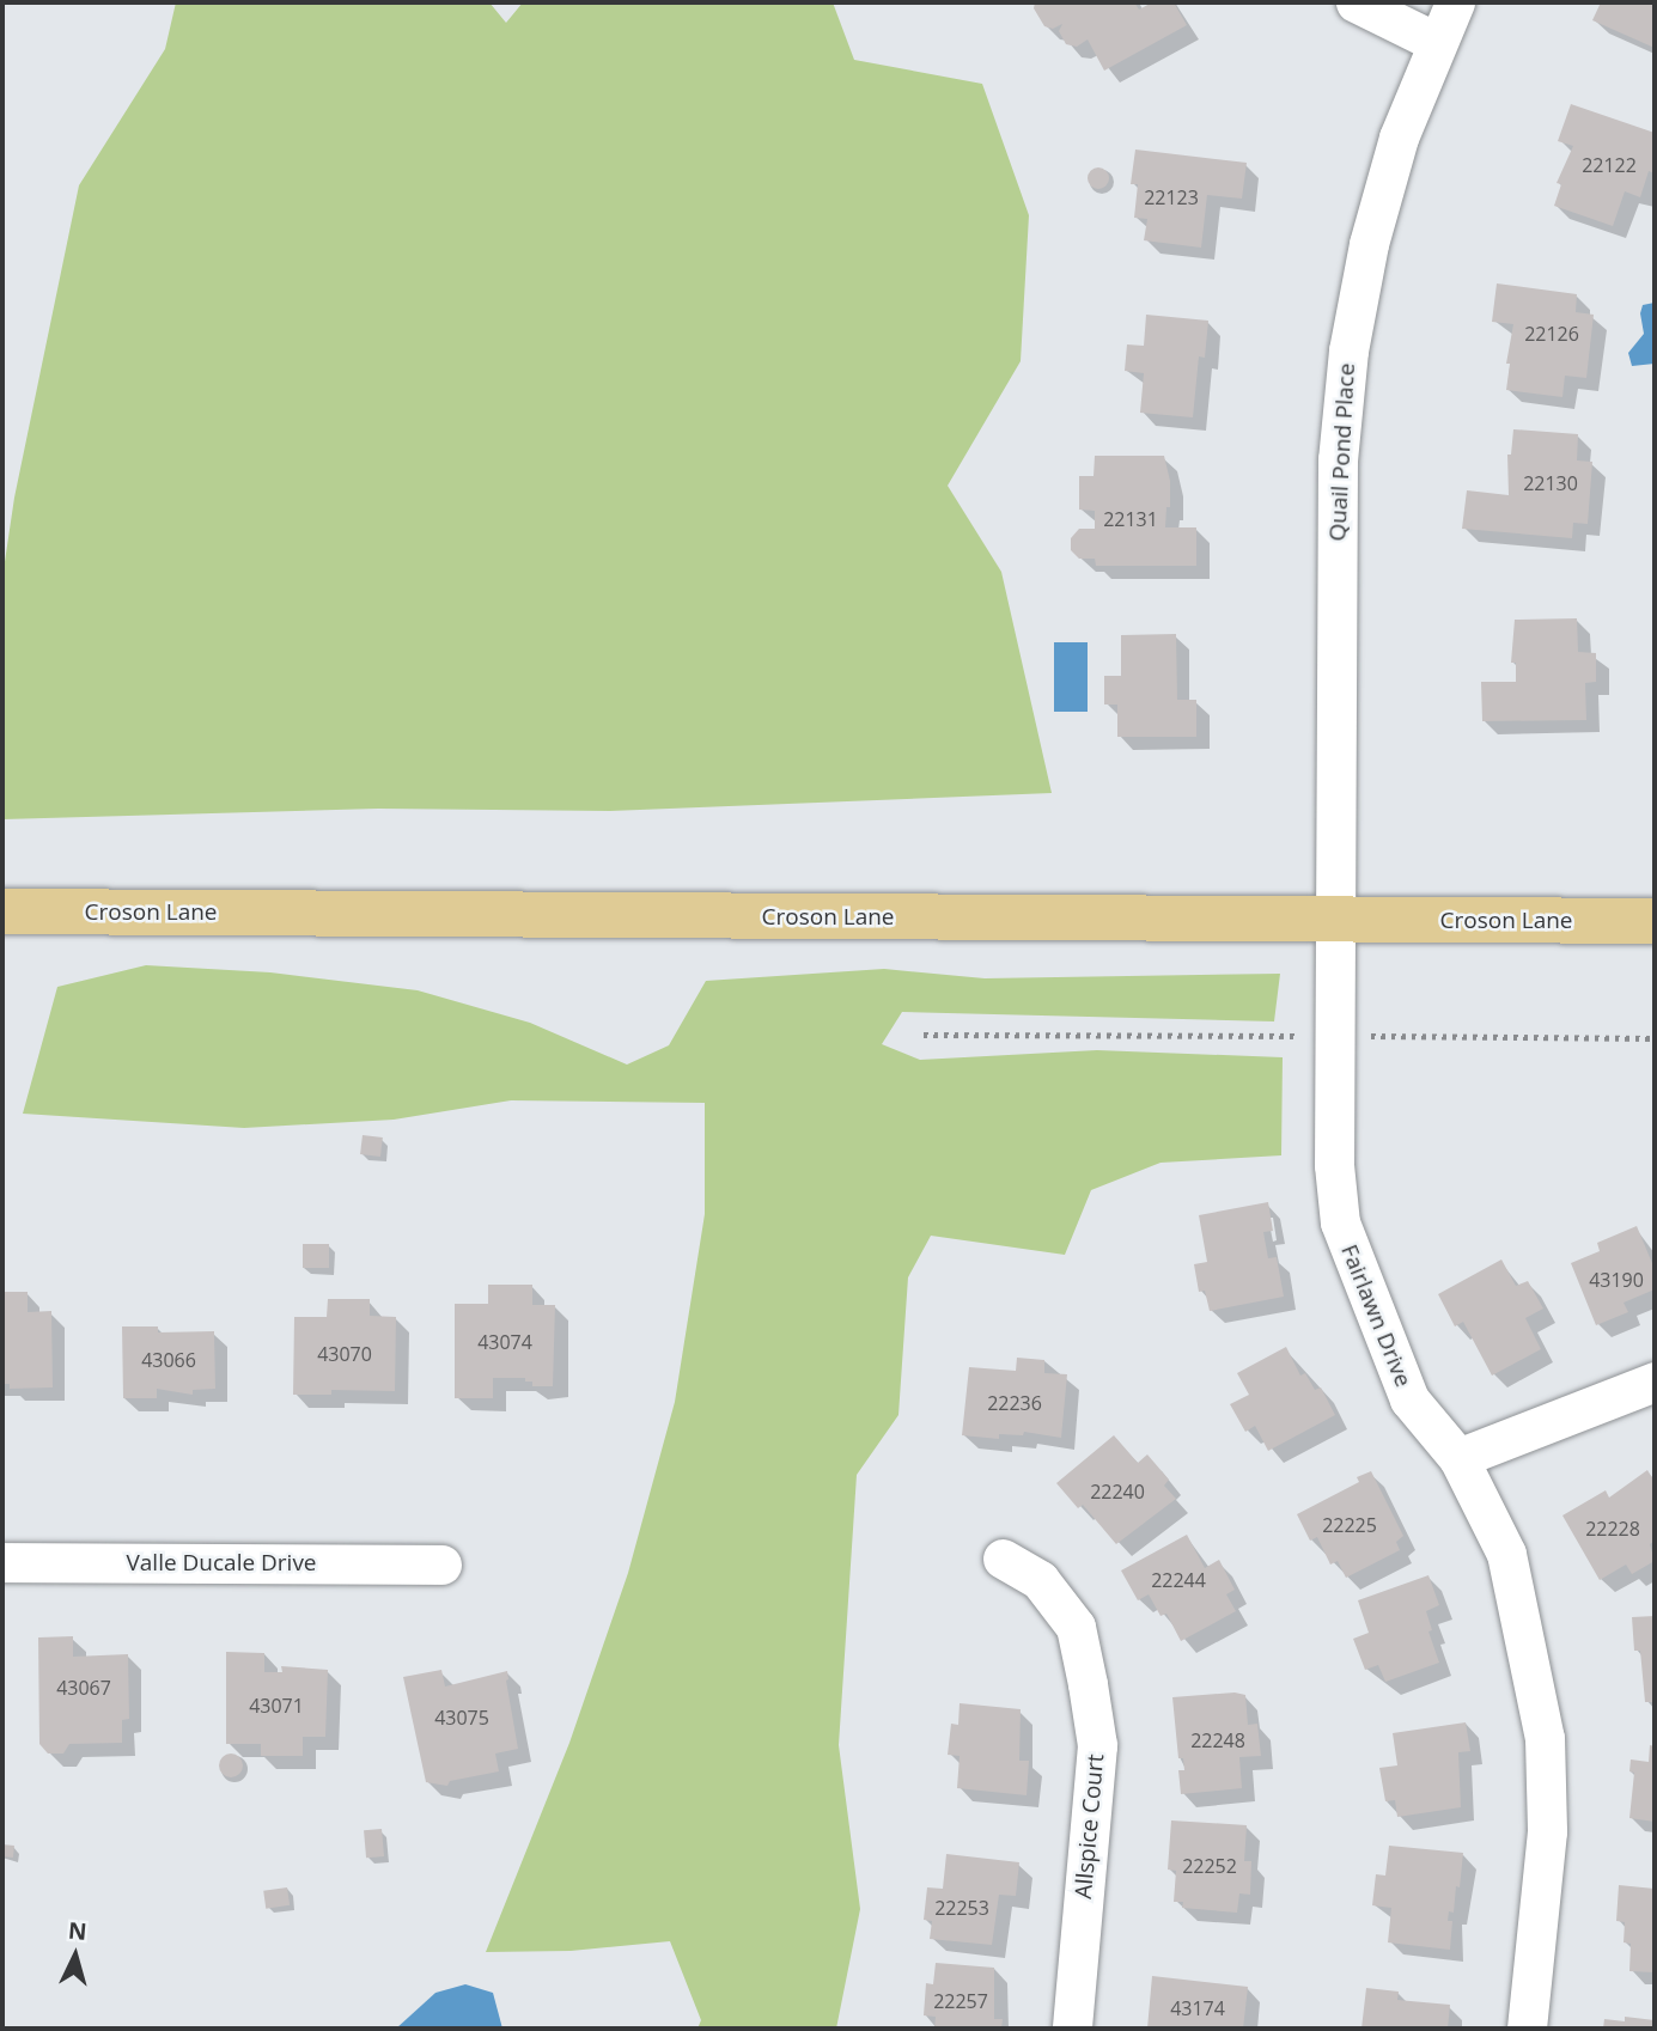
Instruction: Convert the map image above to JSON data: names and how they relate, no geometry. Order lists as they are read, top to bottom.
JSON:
{
  "streets": {
    "main road": ["Croson Lane"],
    "street": [
      "Quail Pond Place",
      "Fairlawn Drive",
      "Valle Ducale Drive",
      "Allspice Court"
    ]
  },
  "crossings": [
    ["Quail Pond Place", "Croson Lane"],
    ["Quail Pond Place", "Fairlawn Drive"],
    ["Croson Lane", "Fairlawn Drive"]
  ],
  "house_numbers": [
    "22122",
    "22123",
    "22126",
    "22130",
    "22131",
    "43190",
    "43074",
    "43070",
    "43066",
    "22236",
    "22240",
    "22225",
    "22228",
    "22244",
    "43067",
    "43071",
    "43075",
    "22248",
    "22252",
    "22253",
    "22257",
    "43174"
  ],
  "north": "top"
}
